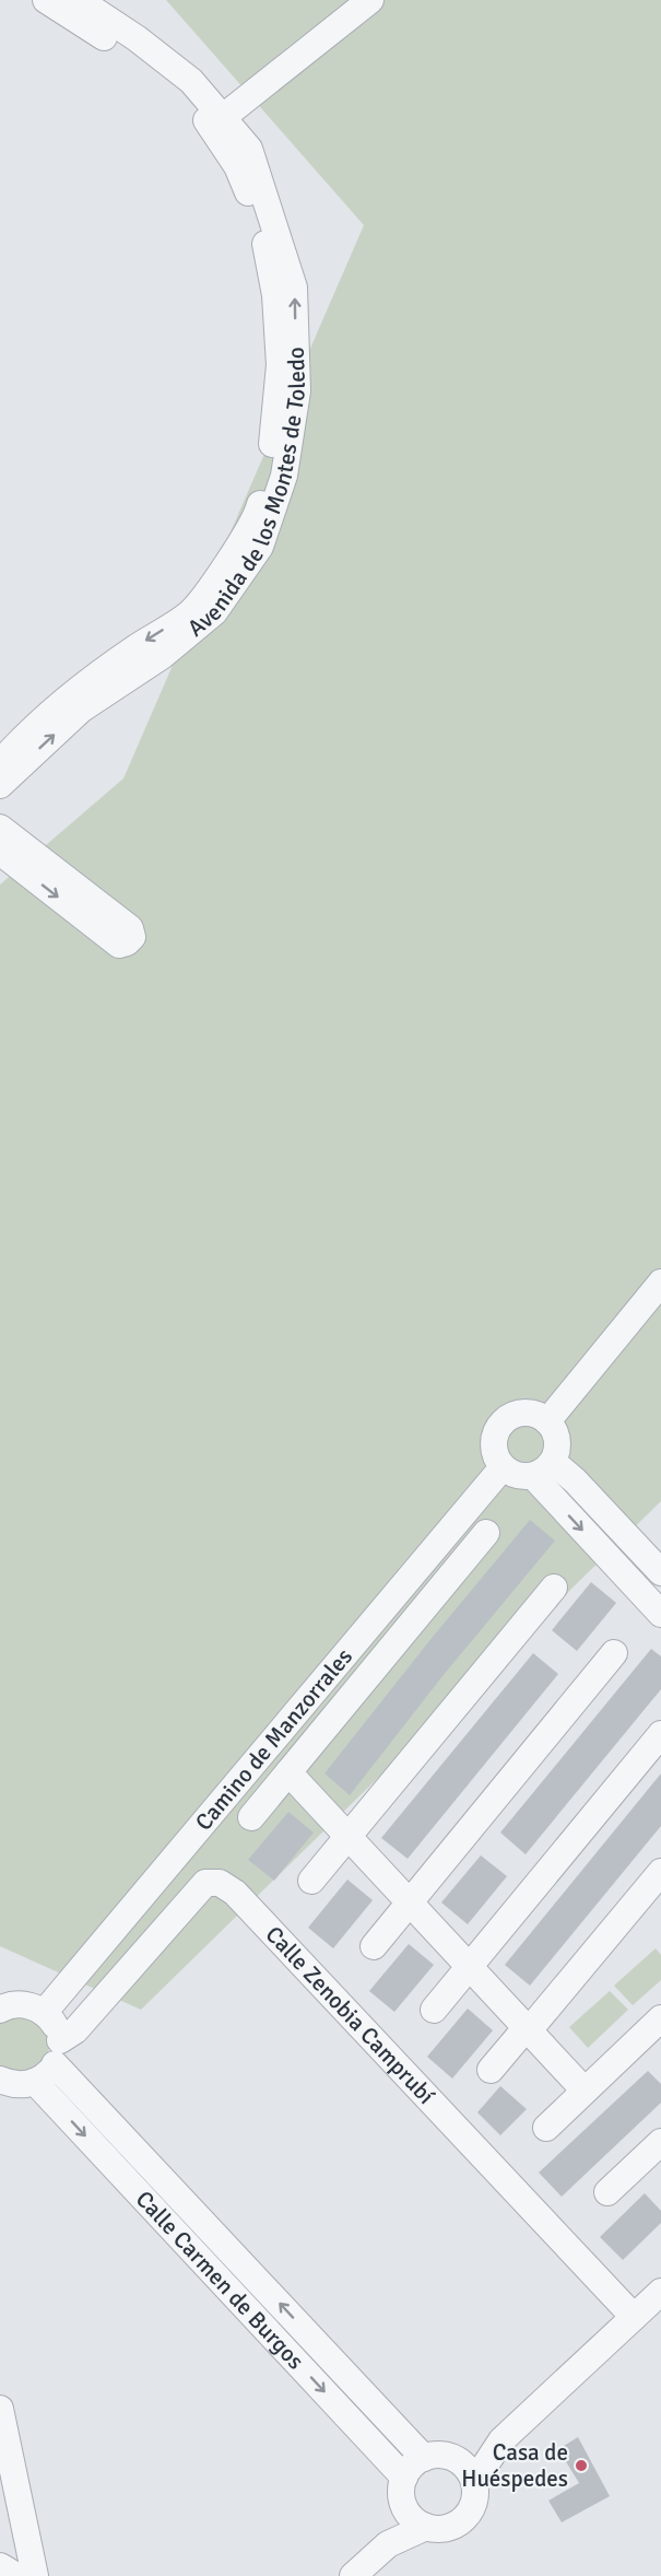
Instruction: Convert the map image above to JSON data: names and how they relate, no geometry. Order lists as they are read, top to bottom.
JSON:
{
  "streets": {
    "street": [
      "Avenida de los Montes de Toledo",
      "Camino de Manzorrales",
      "Calle Zenobia Camprubí",
      "Calle Carmen de Burgos"
    ]
  },
  "crossings": [
    ["Camino de Manzorrales", "Calle Carmen de Burgos"],
    ["Calle Zenobia Camprubí", "Calle Carmen de Burgos"]
  ],
  "places": ["Casa de Huéspedes"]
}
